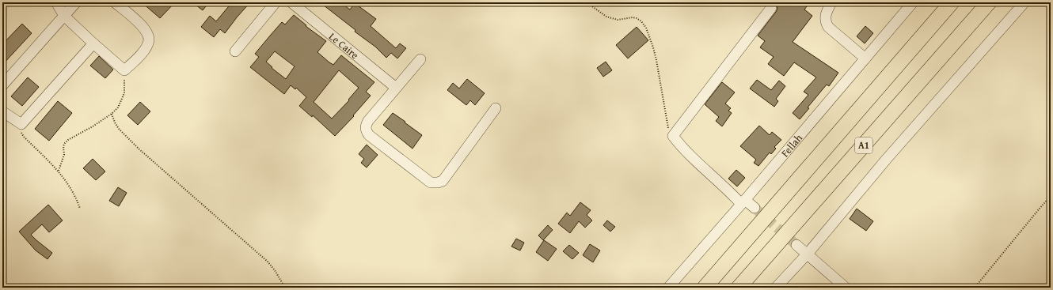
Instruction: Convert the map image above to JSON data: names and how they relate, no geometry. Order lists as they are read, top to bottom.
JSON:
{
  "streets": {
    "highway": ["A1"],
    "street": ["Le Caire", "Fellah"]
  }
}
